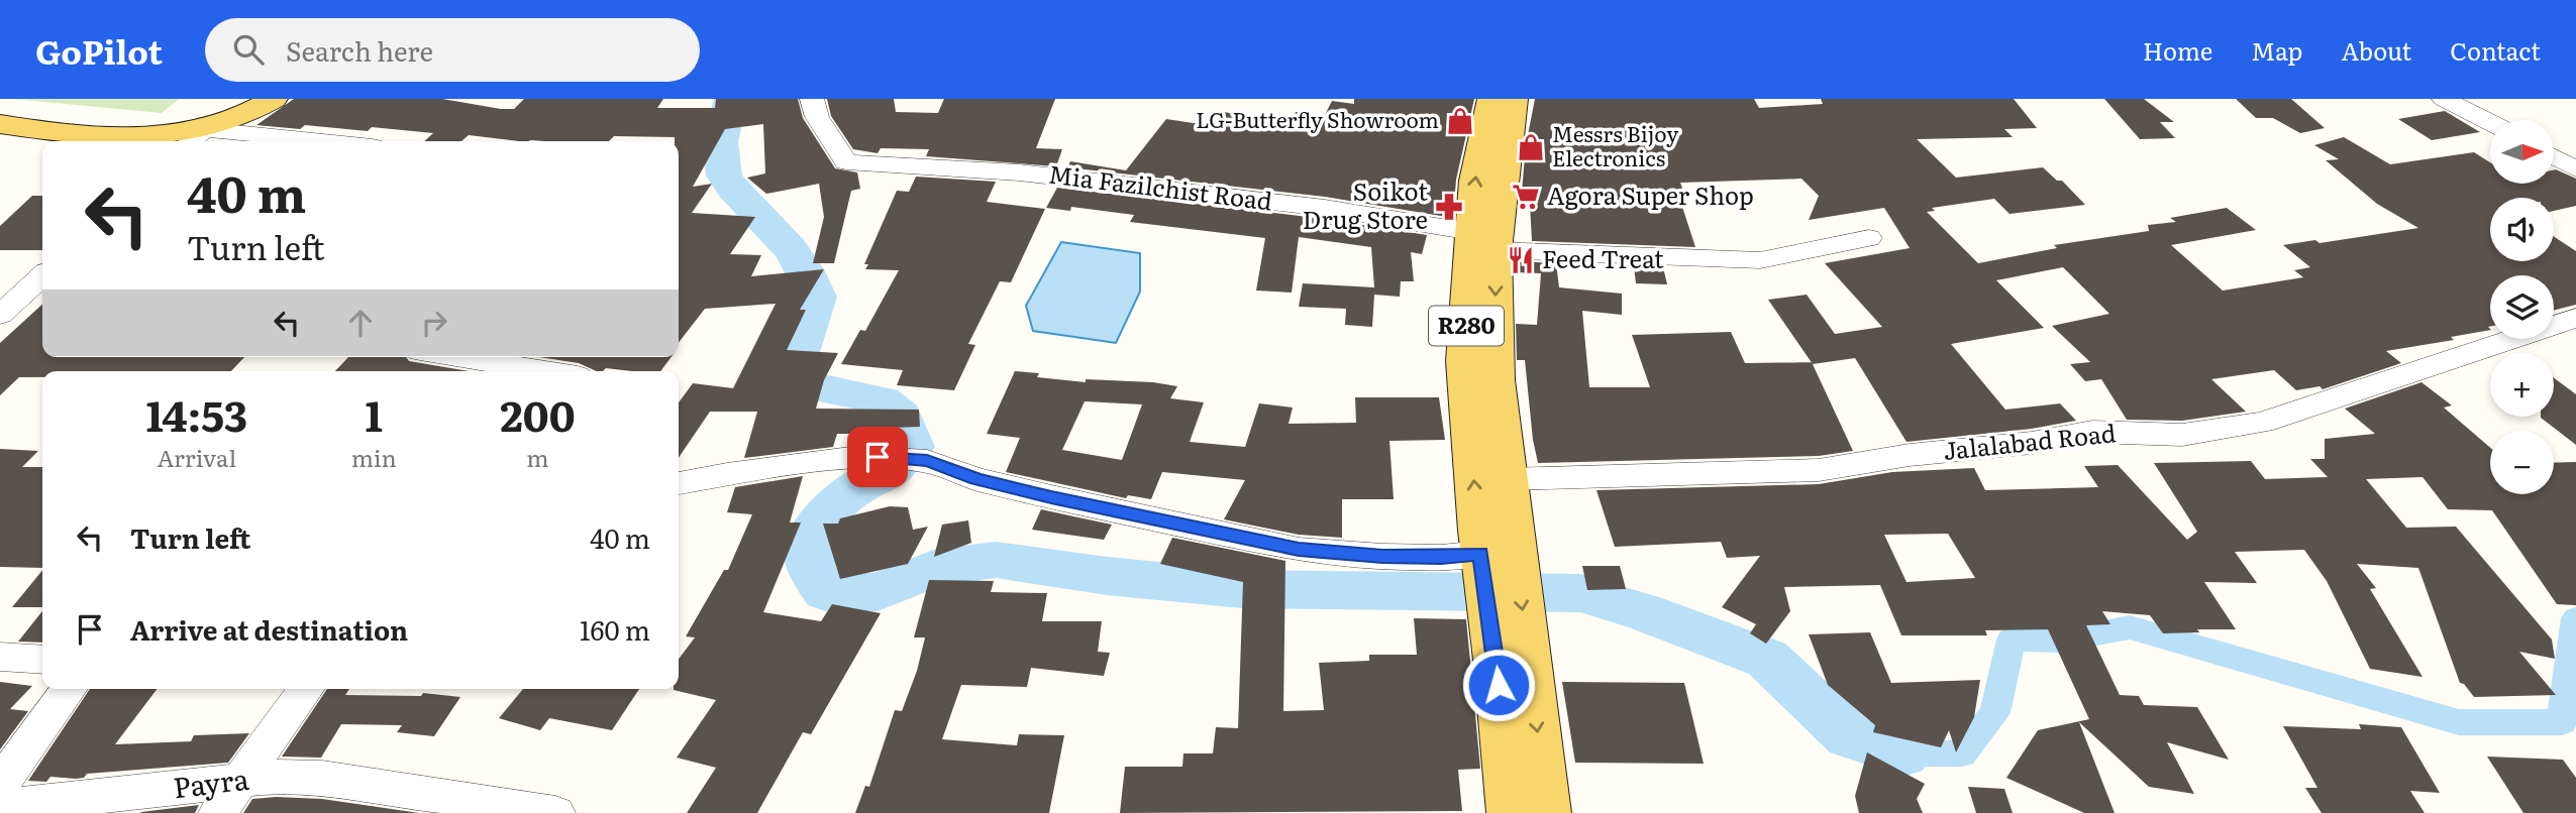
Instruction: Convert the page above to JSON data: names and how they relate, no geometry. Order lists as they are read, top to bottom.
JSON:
{
  "streets": {
    "main road": ["R280"],
    "street": ["Mia Fazilchist Road", "Jalalabad Road", "Payra"]
  },
  "crossings": [
    ["Mia Fazilchist Road", "R280"],
    ["R280", "Jalalabad Road"]
  ],
  "places": {
    "shop": ["LG-Butterfly Showroom", "Messrs Bijoy Electronics"],
    "supermarket": ["Agora Super Shop"],
    "pharmacy": ["Soikot Drug Store"],
    "restaurant": ["Feed Treat"]
  },
  "north": "right",
  "page": {
    "header": "GoPilot",
    "search": "Search here",
    "nav": [
      "Home",
      "Map",
      "About",
      "Contact"
    ],
    "map_buttons": ["+", "−"],
    "turn": ["40 m", "Turn left"],
    "eta": [
      "14:53",
      "Arrival",
      "1",
      "min",
      "200",
      "m"
    ],
    "list": [
      {
        "name": "Turn left",
        "value": "40 m"
      },
      {
        "name": "Arrive at destination",
        "value": "160 m"
      }
    ]
  }
}
